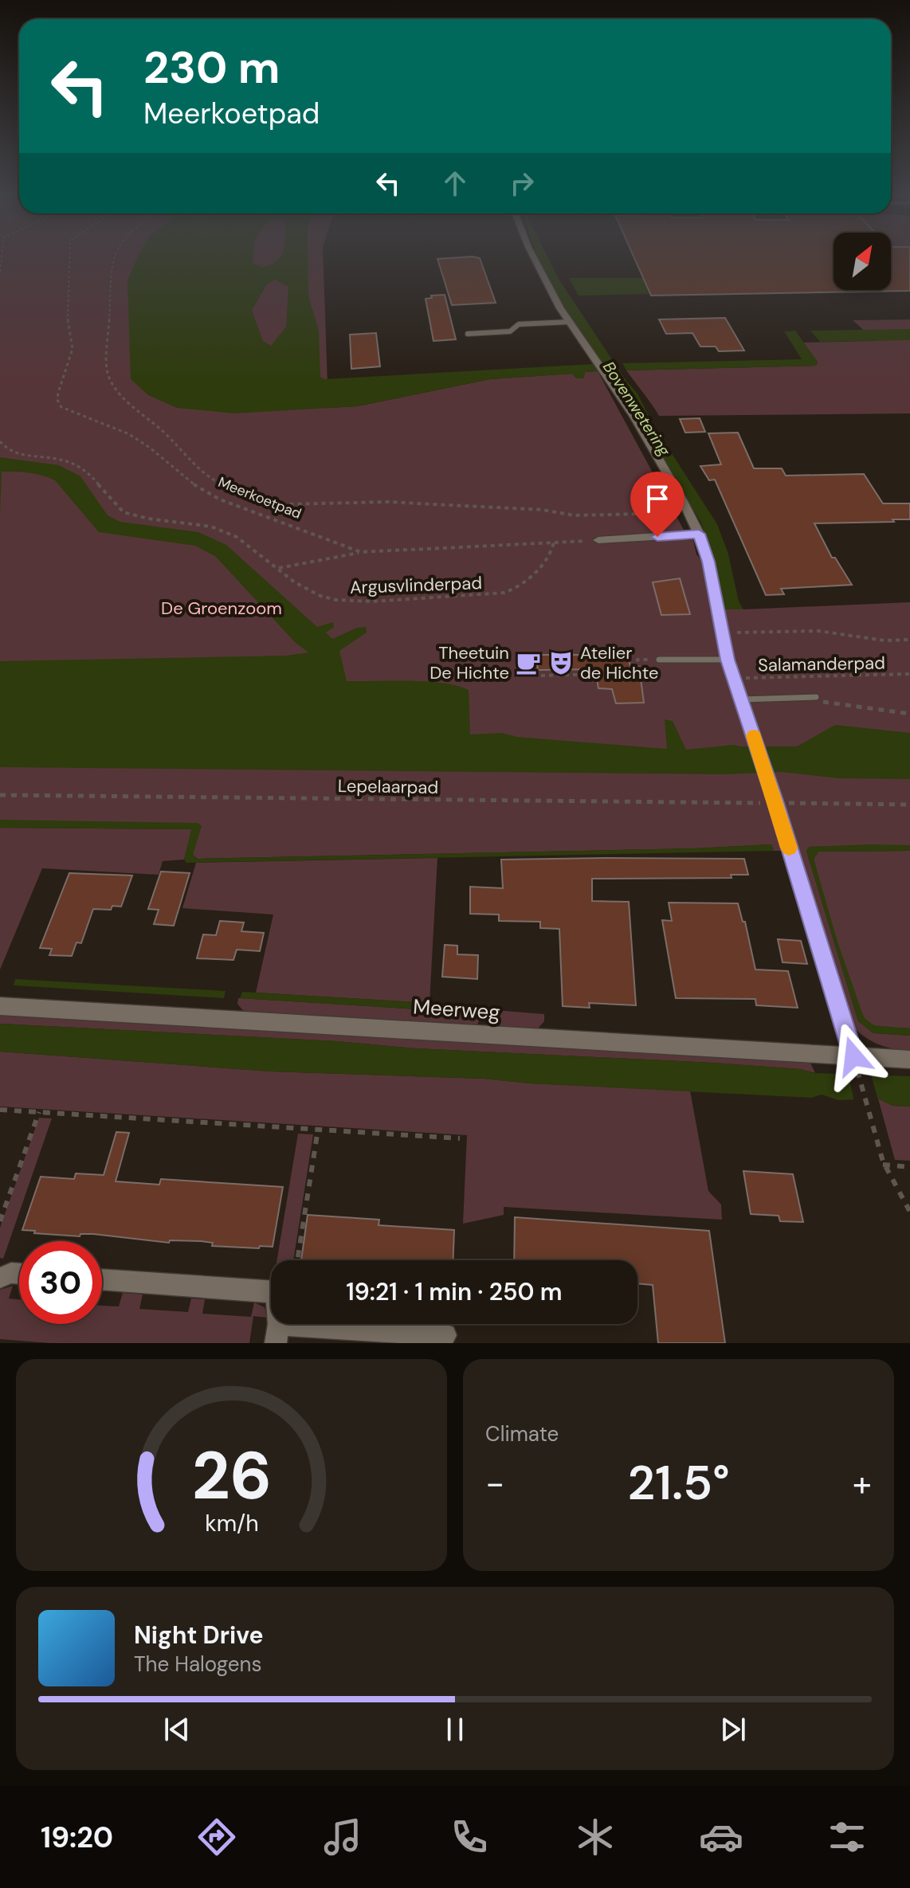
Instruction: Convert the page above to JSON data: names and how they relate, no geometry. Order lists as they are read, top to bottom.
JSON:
{
  "streets": {
    "street": ["Meerweg"],
    "path": [
      "Meerkoetpad",
      "Argusvlinderpad",
      "Salamanderpad",
      "Lepelaarpad"
    ]
  },
  "crossings": [
    ["Meerkoetpad", "Argusvlinderpad"]
  ],
  "water": ["Bovenwetering"],
  "parks": ["De Groenzoom"],
  "places": {
    "cafe": ["Theetuin De Hichte"],
    "theatre": ["Atelier de Hichte"]
  },
  "north": "top right",
  "page": {
    "turn": ["230 m", "Meerkoetpad"],
    "limit": "30",
    "trip": "19:21 · 1 min · 250 m",
    "tile": "Climate",
    "heat": ["−", "21.5°", "+"],
    "song": ["Night Drive", "The Halogens"],
    "tabs": "19:20",
    "gauge": ["26", "km/h"]
  }
}
